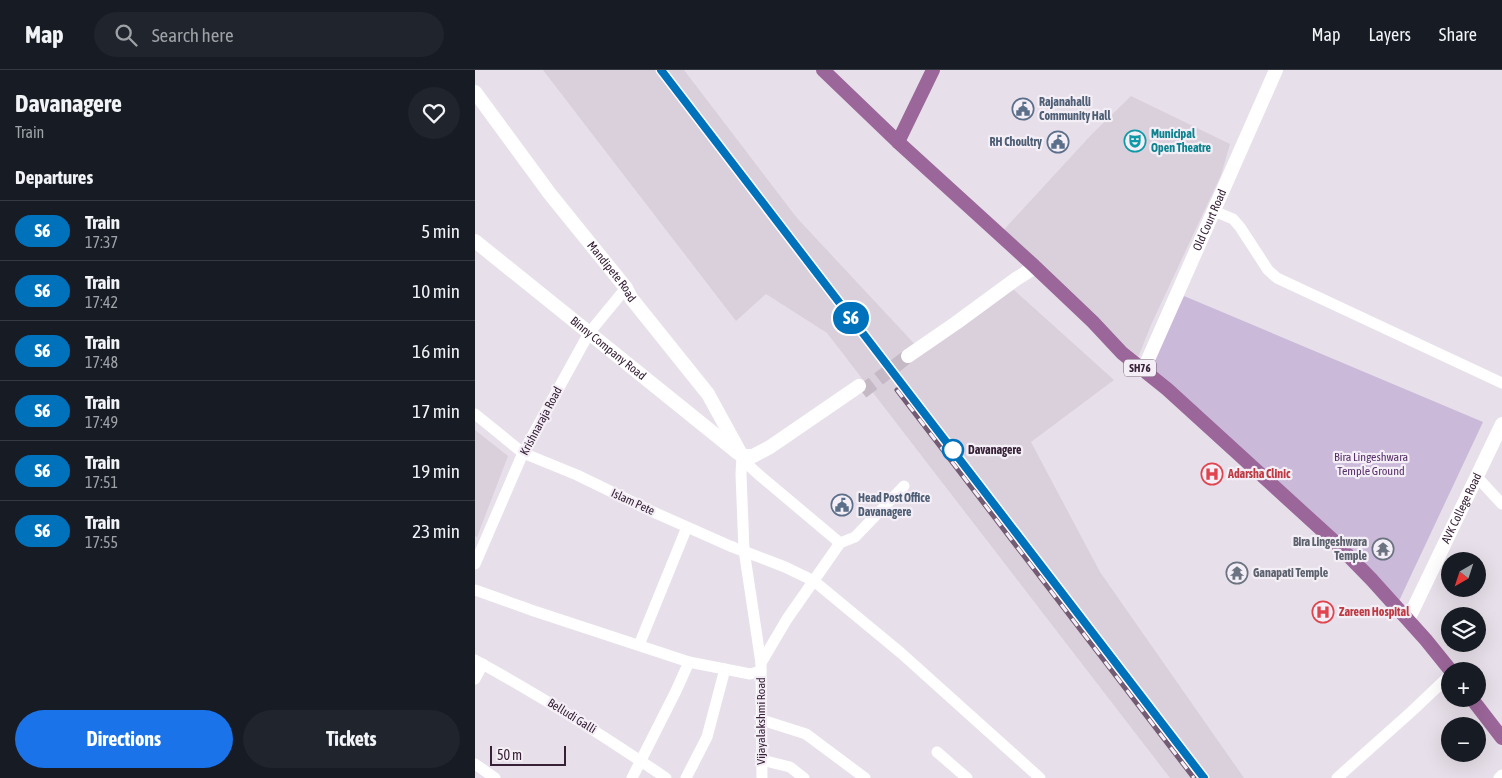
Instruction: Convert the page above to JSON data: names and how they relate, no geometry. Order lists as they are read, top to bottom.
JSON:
{
  "streets": {
    "main road": [
      "Old Court Road",
      "Mandipete Road",
      "Binny Company Road",
      "SH76",
      "AVK College Road"
    ],
    "street": [
      "Krishnaraja Road",
      "Islam Pete",
      "Belludi Galli",
      "Vijayalakshmi Road"
    ]
  },
  "crossings": [
    ["Old Court Road", "SH76"],
    ["Mandipete Road", "Binny Company Road"],
    ["Mandipete Road", "Krishnaraja Road"],
    ["Mandipete Road", "Vijayalakshmi Road"],
    ["Binny Company Road", "Krishnaraja Road"],
    ["Binny Company Road", "Vijayalakshmi Road"],
    ["SH76", "AVK College Road"],
    ["Krishnaraja Road", "Islam Pete"],
    ["Islam Pete", "Vijayalakshmi Road"]
  ],
  "parks": ["Bira Lingeshwara Temple Ground"],
  "places": {
    "public building": ["Rajanahalli Community Hall", "RH Choultry", "Head Post Office Davanagere"],
    "theatre": ["Municipal Open Theatre"],
    "other": ["Davanagere"],
    "hospital": ["Adarsha Clinic", "Zareen Hospital"],
    "temple": ["Bira Lingeshwara Temple", "Ganapati Temple"]
  },
  "scale_bar": "50 m",
  "north": "bottom left",
  "page": {
    "header": "Map",
    "search": "Search here",
    "nav": ["Map", "Layers", "Share"],
    "heading": [
      ["Davanagere", "Train"],
      "Departures"
    ],
    "on_map": "S6",
    "list": [
      {
        "mark": "S6",
        "name": "Train",
        "note": "17:37",
        "value": "5 min"
      },
      {
        "mark": "S6",
        "name": "Train",
        "note": "17:42",
        "value": "10 min"
      },
      {
        "mark": "S6",
        "name": "Train",
        "note": "17:48",
        "value": "16 min"
      },
      {
        "mark": "S6",
        "name": "Train",
        "note": "17:49",
        "value": "17 min"
      },
      {
        "mark": "S6",
        "name": "Train",
        "note": "17:51",
        "value": "19 min"
      },
      {
        "mark": "S6",
        "name": "Train",
        "note": "17:55",
        "value": "23 min"
      }
    ],
    "map_buttons": ["+", "−"],
    "buttons": ["Directions", "Tickets"],
    "scale": "50 m"
  }
}
